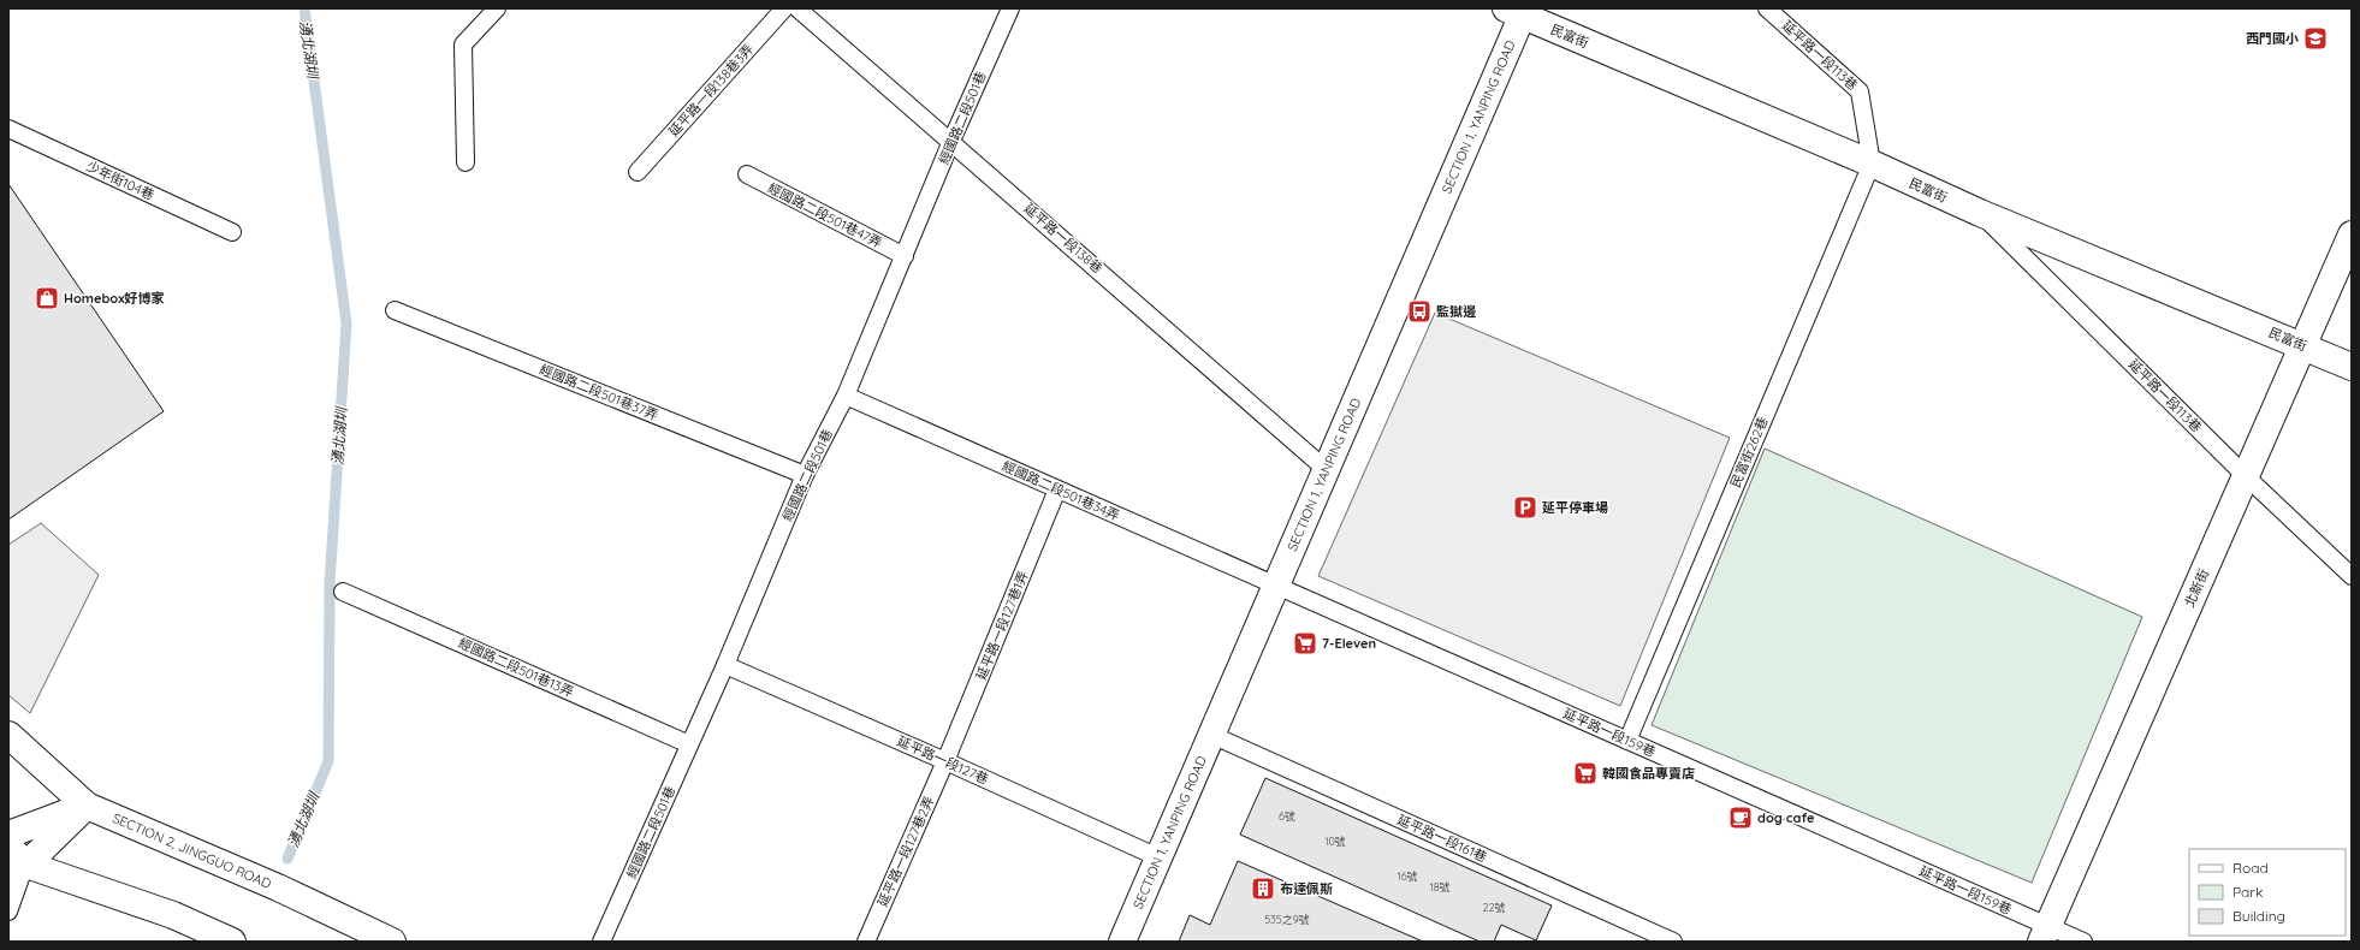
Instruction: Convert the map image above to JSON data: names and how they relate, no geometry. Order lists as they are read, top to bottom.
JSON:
{
  "streets": {
    "street": [
      "民富街",
      "SECTION 1, YANPING ROAD",
      "北新街",
      "SECTION 2, JINGGUO ROAD"
    ],
    "lane": [
      "延平路一段113巷",
      "延平路一段138巷3弄",
      "經國路二段501巷",
      "少年街104巷",
      "經國路二段501巷47弄",
      "延平路一段138巷",
      "經國路二段501巷37弄",
      "民富街262巷",
      "經國路二段501巷34弄",
      "延平路一段127巷1弄",
      "經國路二段501巷13弄",
      "延平路一段159巷",
      "延平路一段127巷",
      "延平路一段161巷",
      "延平路一段127巷2弄"
    ]
  },
  "crossings": [
    ["民富街", "延平路一段113巷"],
    ["民富街", "SECTION 1, YANPING ROAD"],
    ["民富街", "民富街262巷"],
    ["民富街", "北新街"],
    ["延平路一段113巷", "民富街262巷"],
    ["延平路一段113巷", "北新街"],
    ["經國路二段501巷", "經國路二段501巷47弄"],
    ["經國路二段501巷", "延平路一段138巷"],
    ["經國路二段501巷", "經國路二段501巷37弄"],
    ["經國路二段501巷", "經國路二段501巷34弄"],
    ["經國路二段501巷", "經國路二段501巷13弄"],
    ["經國路二段501巷", "延平路一段127巷"],
    ["SECTION 1, YANPING ROAD", "延平路一段138巷"],
    ["SECTION 1, YANPING ROAD", "經國路二段501巷34弄"],
    ["SECTION 1, YANPING ROAD", "延平路一段159巷"],
    ["SECTION 1, YANPING ROAD", "延平路一段127巷"],
    ["SECTION 1, YANPING ROAD", "延平路一段161巷"],
    ["民富街262巷", "延平路一段159巷"],
    ["經國路二段501巷34弄", "延平路一段127巷1弄"],
    ["經國路二段501巷34弄", "延平路一段159巷"],
    ["北新街", "延平路一段159巷"],
    ["延平路一段127巷1弄", "延平路一段127巷"],
    ["延平路一段127巷1弄", "延平路一段127巷2弄"],
    ["延平路一段127巷", "延平路一段127巷2弄"]
  ],
  "water": ["湧北湖圳"],
  "places": {
    "school or university": ["西門國小"],
    "shop": ["Homebox好博家"],
    "bus stop": ["監獄邊"],
    "parking": ["延平停車場"],
    "supermarket": ["7-Eleven", "韓國食品專賣店"],
    "cafe": ["dog cafe"],
    "building": ["布達佩斯"]
  },
  "house_numbers": [
    "6號",
    "10號",
    "16號",
    "18號",
    "22號",
    "535之9號"
  ],
  "legend": ["Road", "Park", "Building"]
}
